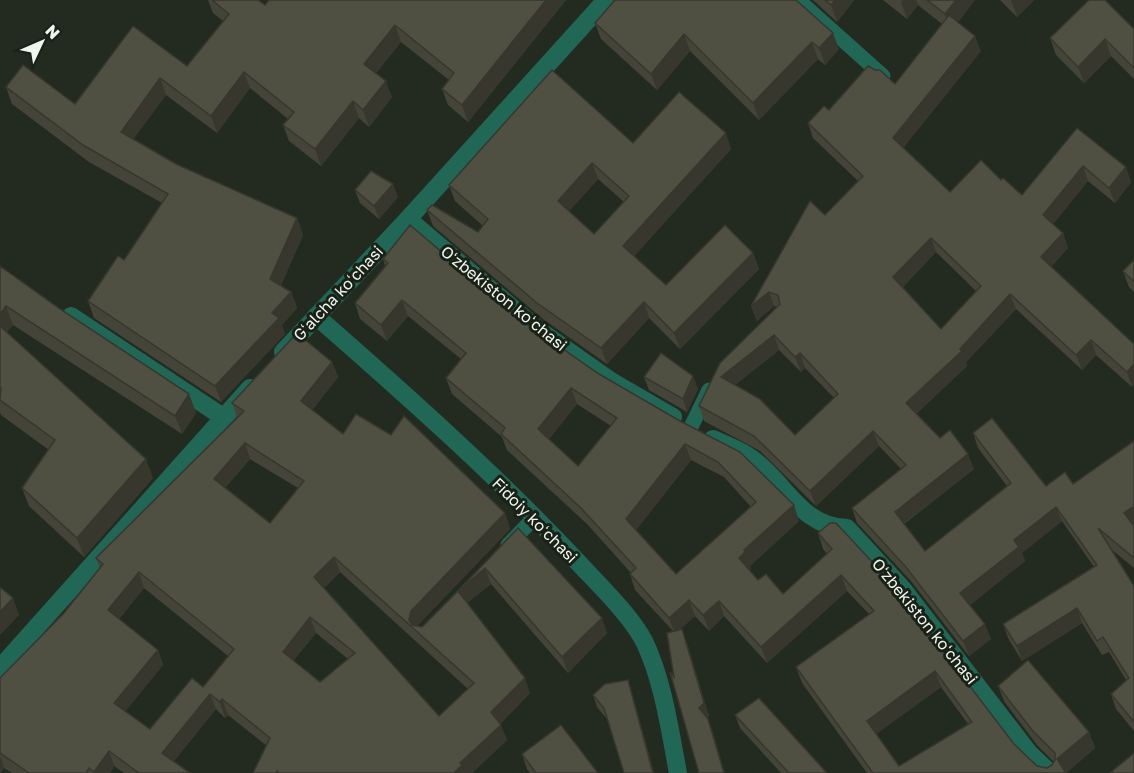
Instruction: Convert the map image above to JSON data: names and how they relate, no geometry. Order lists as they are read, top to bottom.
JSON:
{
  "streets": {
    "street": ["Gʻalcha koʻchasi", "Oʻzbekiston koʻchasi", "Fidoiy koʻchasi"]
  },
  "crossings": [
    ["Gʻalcha koʻchasi", "Oʻzbekiston koʻchasi"],
    ["Gʻalcha koʻchasi", "Fidoiy koʻchasi"]
  ],
  "north": "top right"
}
